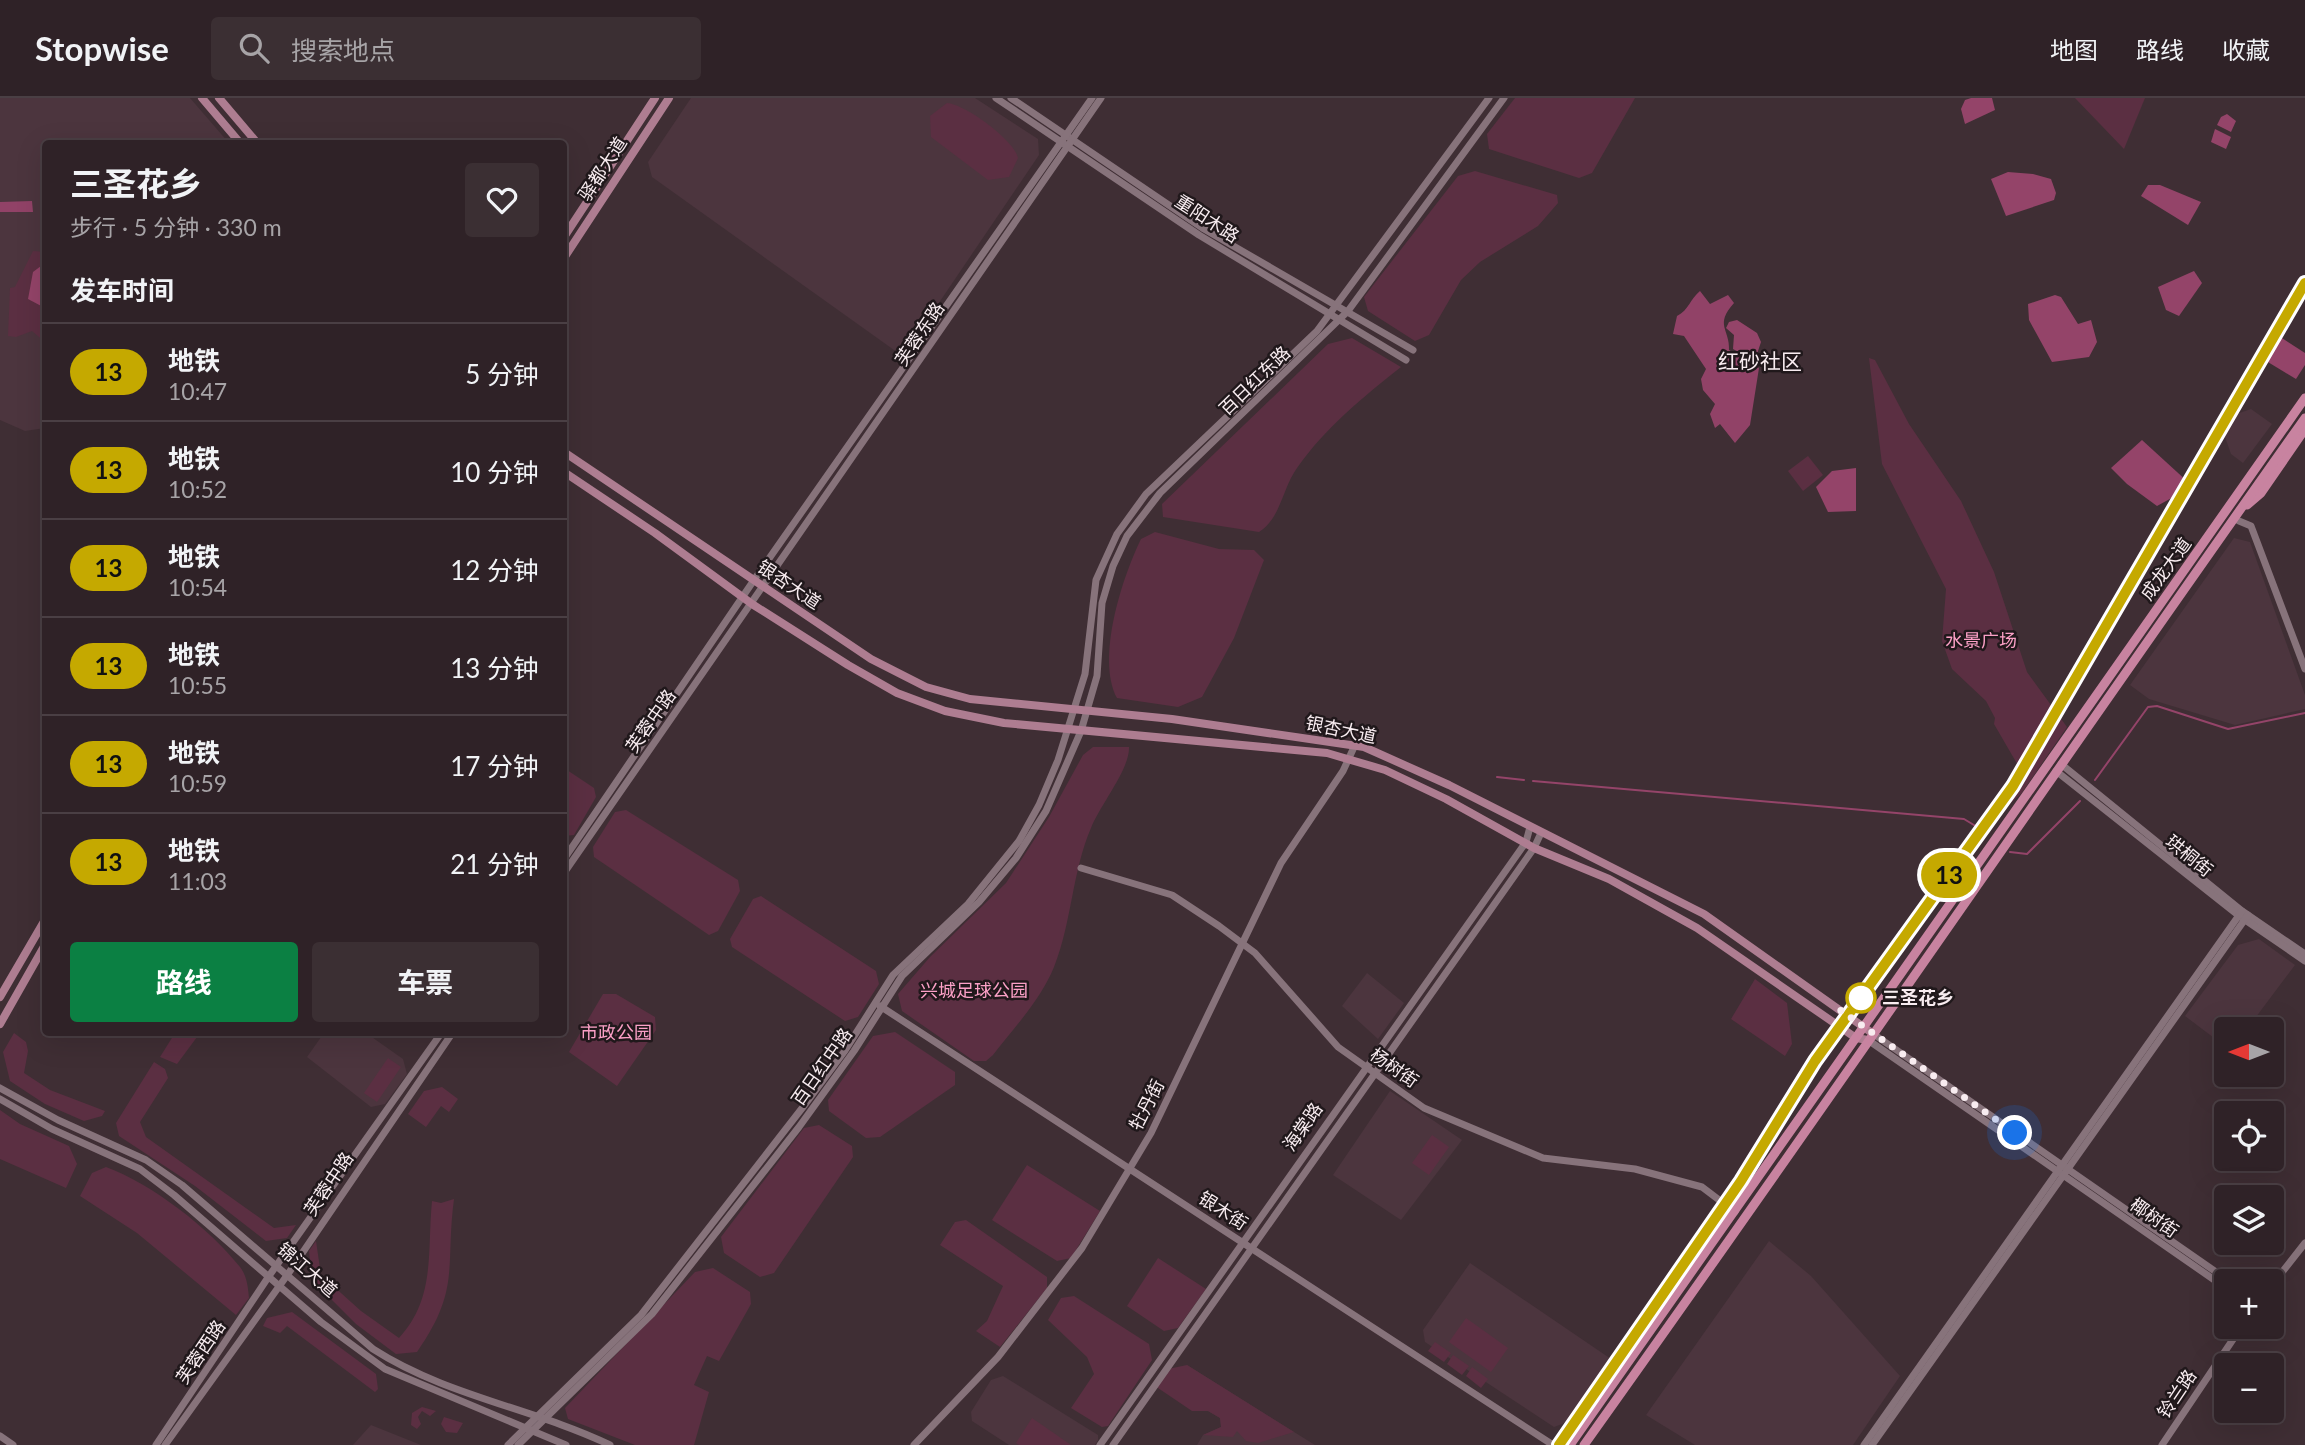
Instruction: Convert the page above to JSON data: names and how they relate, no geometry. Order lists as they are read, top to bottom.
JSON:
{
  "streets": {
    "highway": ["成龙大道"],
    "main road": ["驿都大道", "银杏大道"],
    "street": [
      "重阳木路",
      "芙蓉东路",
      "百日红东路",
      "芙蓉中路",
      "珙桐街",
      "百日红中路",
      "杨树街",
      "牡丹街",
      "海棠路",
      "银木街",
      "椰树街",
      "锦江大道",
      "芙蓉西路",
      "铃兰路"
    ]
  },
  "crossings": [
    ["重阳木路", "芙蓉东路"],
    ["重阳木路", "百日红东路"],
    ["芙蓉东路", "银杏大道"],
    ["芙蓉东路", "芙蓉中路"],
    ["百日红东路", "银杏大道"],
    ["百日红东路", "百日红中路"],
    ["成龙大道", "银杏大道"],
    ["成龙大道", "珙桐街"],
    ["成龙大道", "杨树街"],
    ["银杏大道", "芙蓉中路"],
    ["银杏大道", "百日红中路"],
    ["银杏大道", "牡丹街"],
    ["银杏大道", "海棠路"],
    ["银杏大道", "椰树街"],
    ["芙蓉中路", "锦江大道"],
    ["芙蓉中路", "芙蓉西路"],
    ["百日红中路", "银木街"],
    ["百日红中路", "锦江大道"],
    ["杨树街", "牡丹街"],
    ["杨树街", "海棠路"],
    ["牡丹街", "银木街"],
    ["海棠路", "银木街"],
    ["锦江大道", "芙蓉西路"]
  ],
  "districts": ["红砂社区"],
  "parks": ["水景广场", "兴城足球公园", "市政公园"],
  "places": ["三圣花乡"],
  "lines": ["metro line 13"],
  "north": "left",
  "page": {
    "header": "Stopwise",
    "search": "搜索地点",
    "nav": ["地图", "路线", "收藏"],
    "on_map": "13",
    "heading": [
      ["三圣花乡", "步行 · 5 分钟 · 330 m"],
      "发车时间"
    ],
    "list": [
      {
        "mark": "13",
        "name": "地铁",
        "note": "10:47",
        "value": "5 分钟"
      },
      {
        "mark": "13",
        "name": "地铁",
        "note": "10:52",
        "value": "10 分钟"
      },
      {
        "mark": "13",
        "name": "地铁",
        "note": "10:54",
        "value": "12 分钟"
      },
      {
        "mark": "13",
        "name": "地铁",
        "note": "10:55",
        "value": "13 分钟"
      },
      {
        "mark": "13",
        "name": "地铁",
        "note": "10:59",
        "value": "17 分钟"
      },
      {
        "mark": "13",
        "name": "地铁",
        "note": "11:03",
        "value": "21 分钟"
      }
    ],
    "buttons": ["路线", "车票"],
    "map_buttons": ["+", "−"]
  }
}
